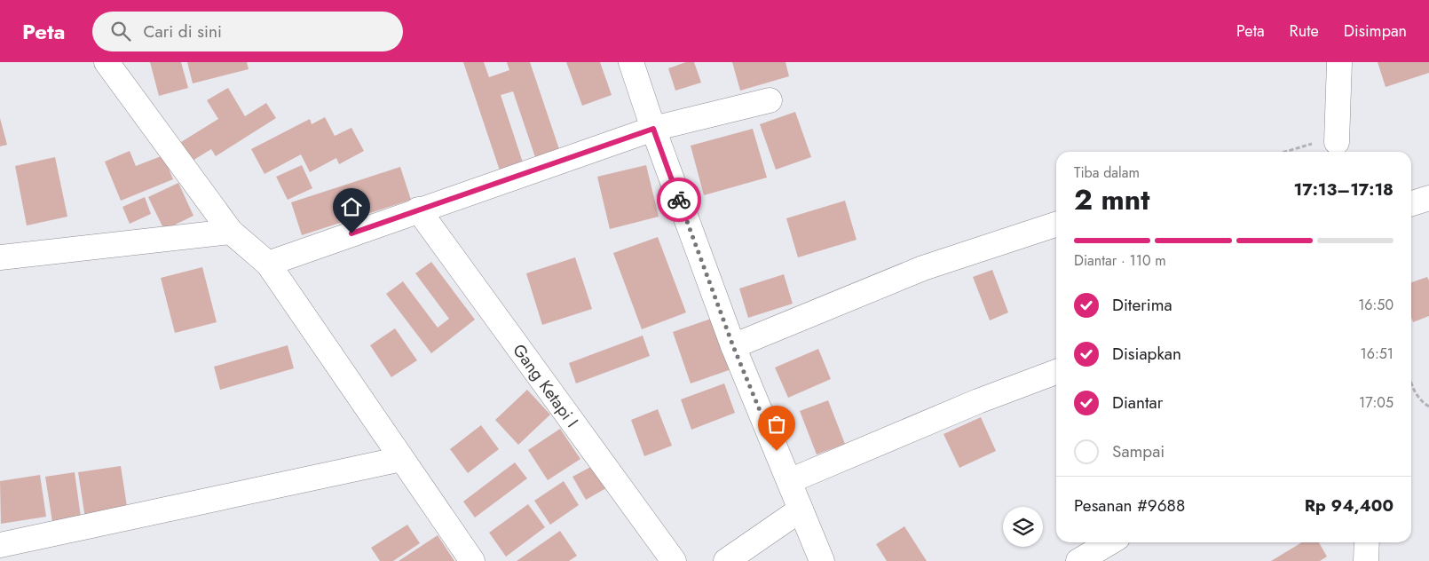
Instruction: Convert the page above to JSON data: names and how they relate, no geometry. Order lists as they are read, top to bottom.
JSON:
{
  "streets": {
    "street": ["Gang Ketapi I"]
  },
  "page": {
    "header": "Peta",
    "search": "Cari di sini",
    "nav": ["Peta", "Rute", "Disimpan"],
    "heading": ["2 mnt", "Tiba dalam", "17:13–17:18"],
    "panel": ["Pesanan #9688", "Rp 94,400"],
    "bar": "Diantar · 110 m",
    "list": [
      ["Diterima", "16:50"],
      ["Disiapkan", "16:51"],
      ["Diantar", "17:05"],
      "Sampai"
    ]
  }
}
